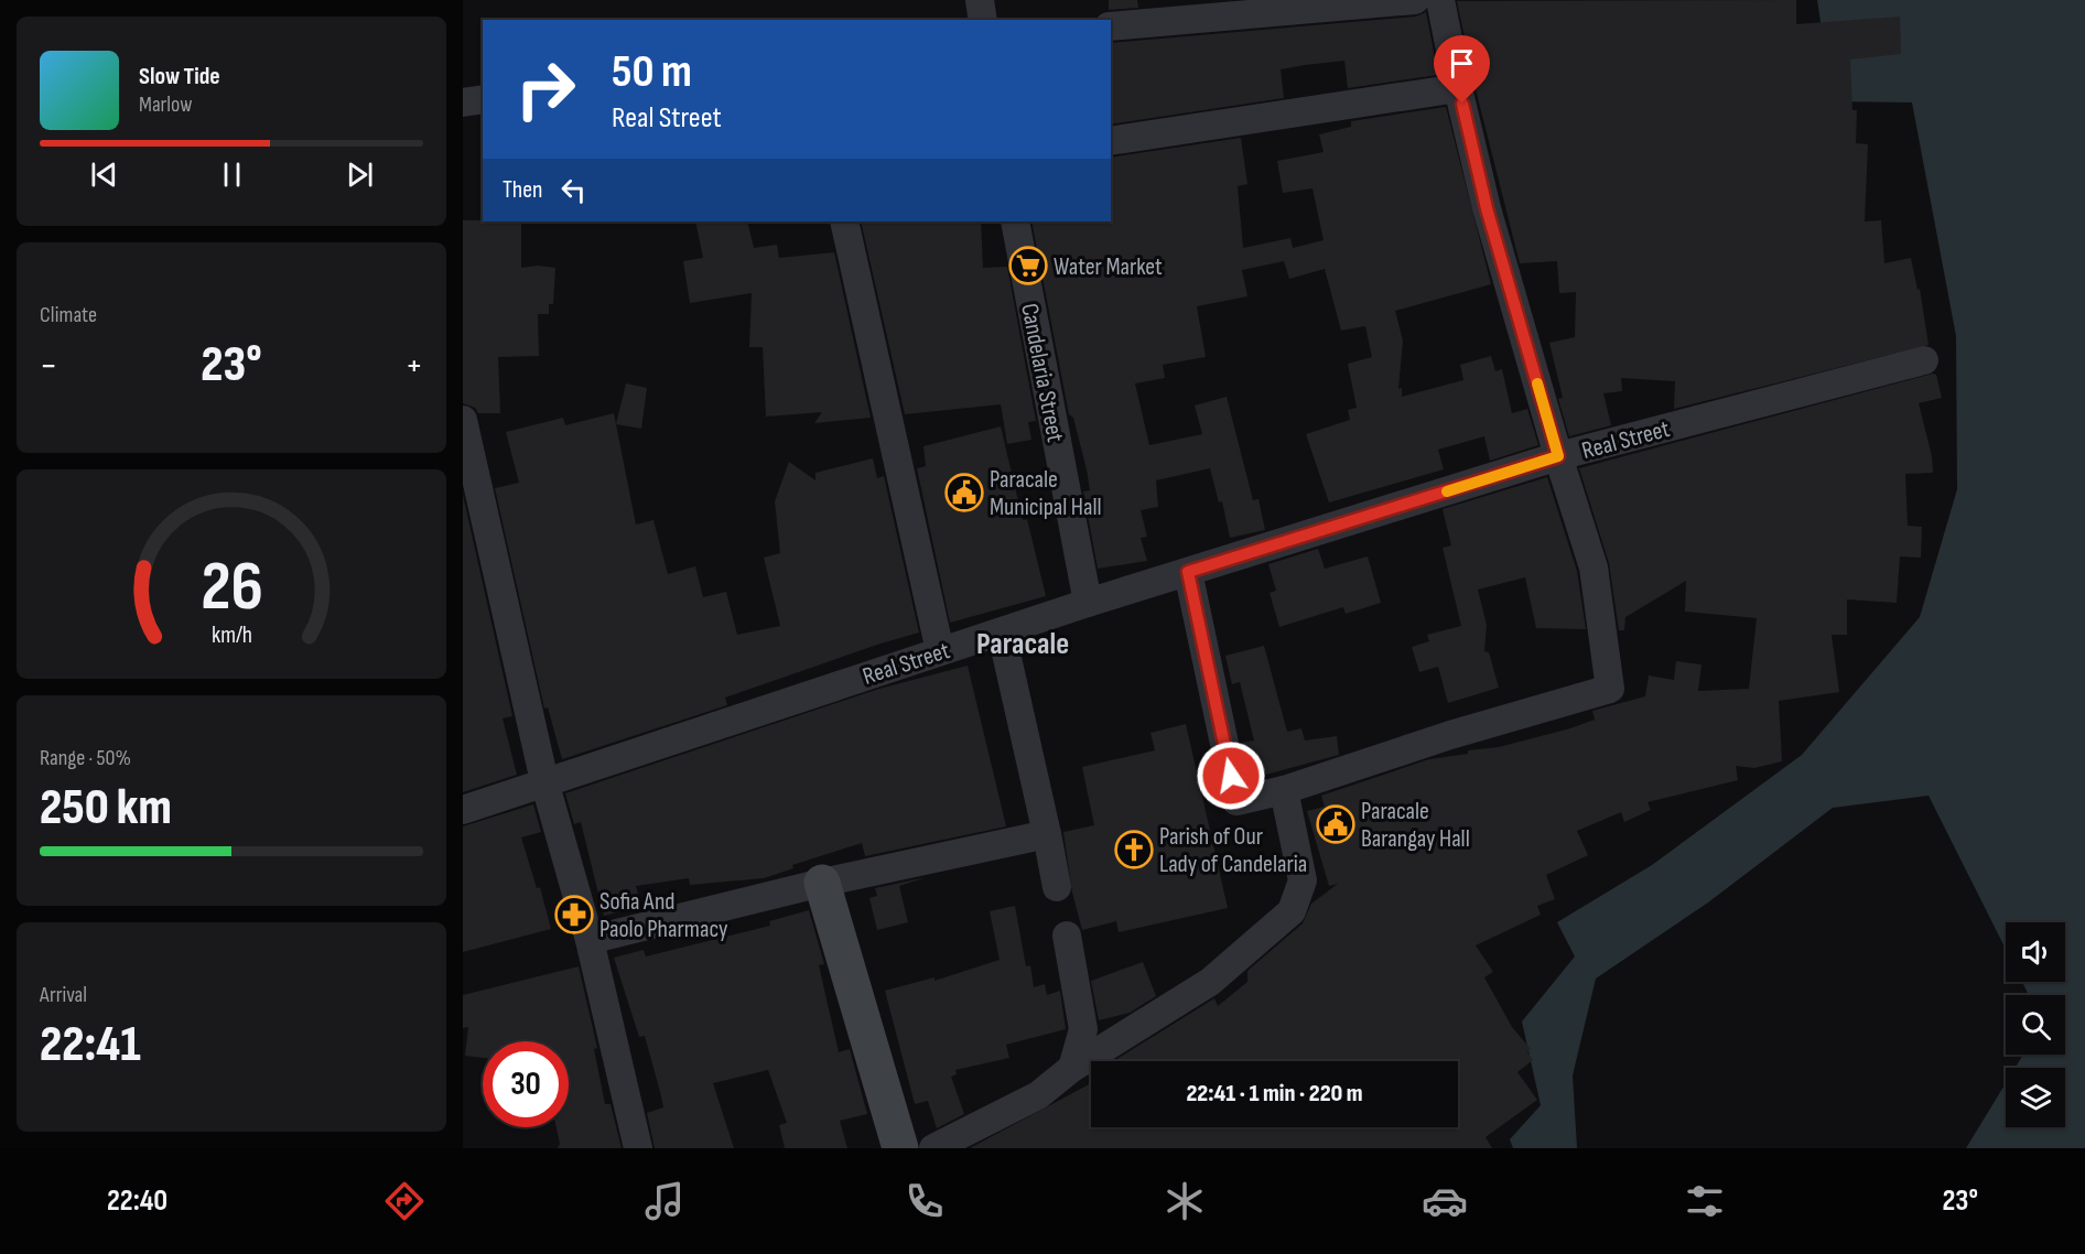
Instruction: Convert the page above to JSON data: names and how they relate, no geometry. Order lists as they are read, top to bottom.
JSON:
{
  "streets": {
    "street": ["Candelaria Street", "Real Street"]
  },
  "crossings": [
    ["Candelaria Street", "Real Street"]
  ],
  "districts": ["Paracale"],
  "places": {
    "supermarket": ["Water Market"],
    "public building": ["Paracale Municipal Hall", "Paracale Barangay Hall"],
    "church": ["Parish of Our Lady of Candelaria"],
    "pharmacy": ["Sofia And Paolo Pharmacy"]
  },
  "page": {
    "turn": ["50 m", "Real Street"],
    "song": ["Slow Tide", "Marlow"],
    "then": "Then",
    "tile": [
      "Climate",
      ["Range · 50%", "250 km"],
      ["Arrival", "22:41"]
    ],
    "heat": ["−", "23°", "+"],
    "limit": "30",
    "trip": "22:41 · 1 min · 220 m",
    "tabs": ["22:40", "23°"],
    "gauge": ["26", "km/h"]
  }
}
